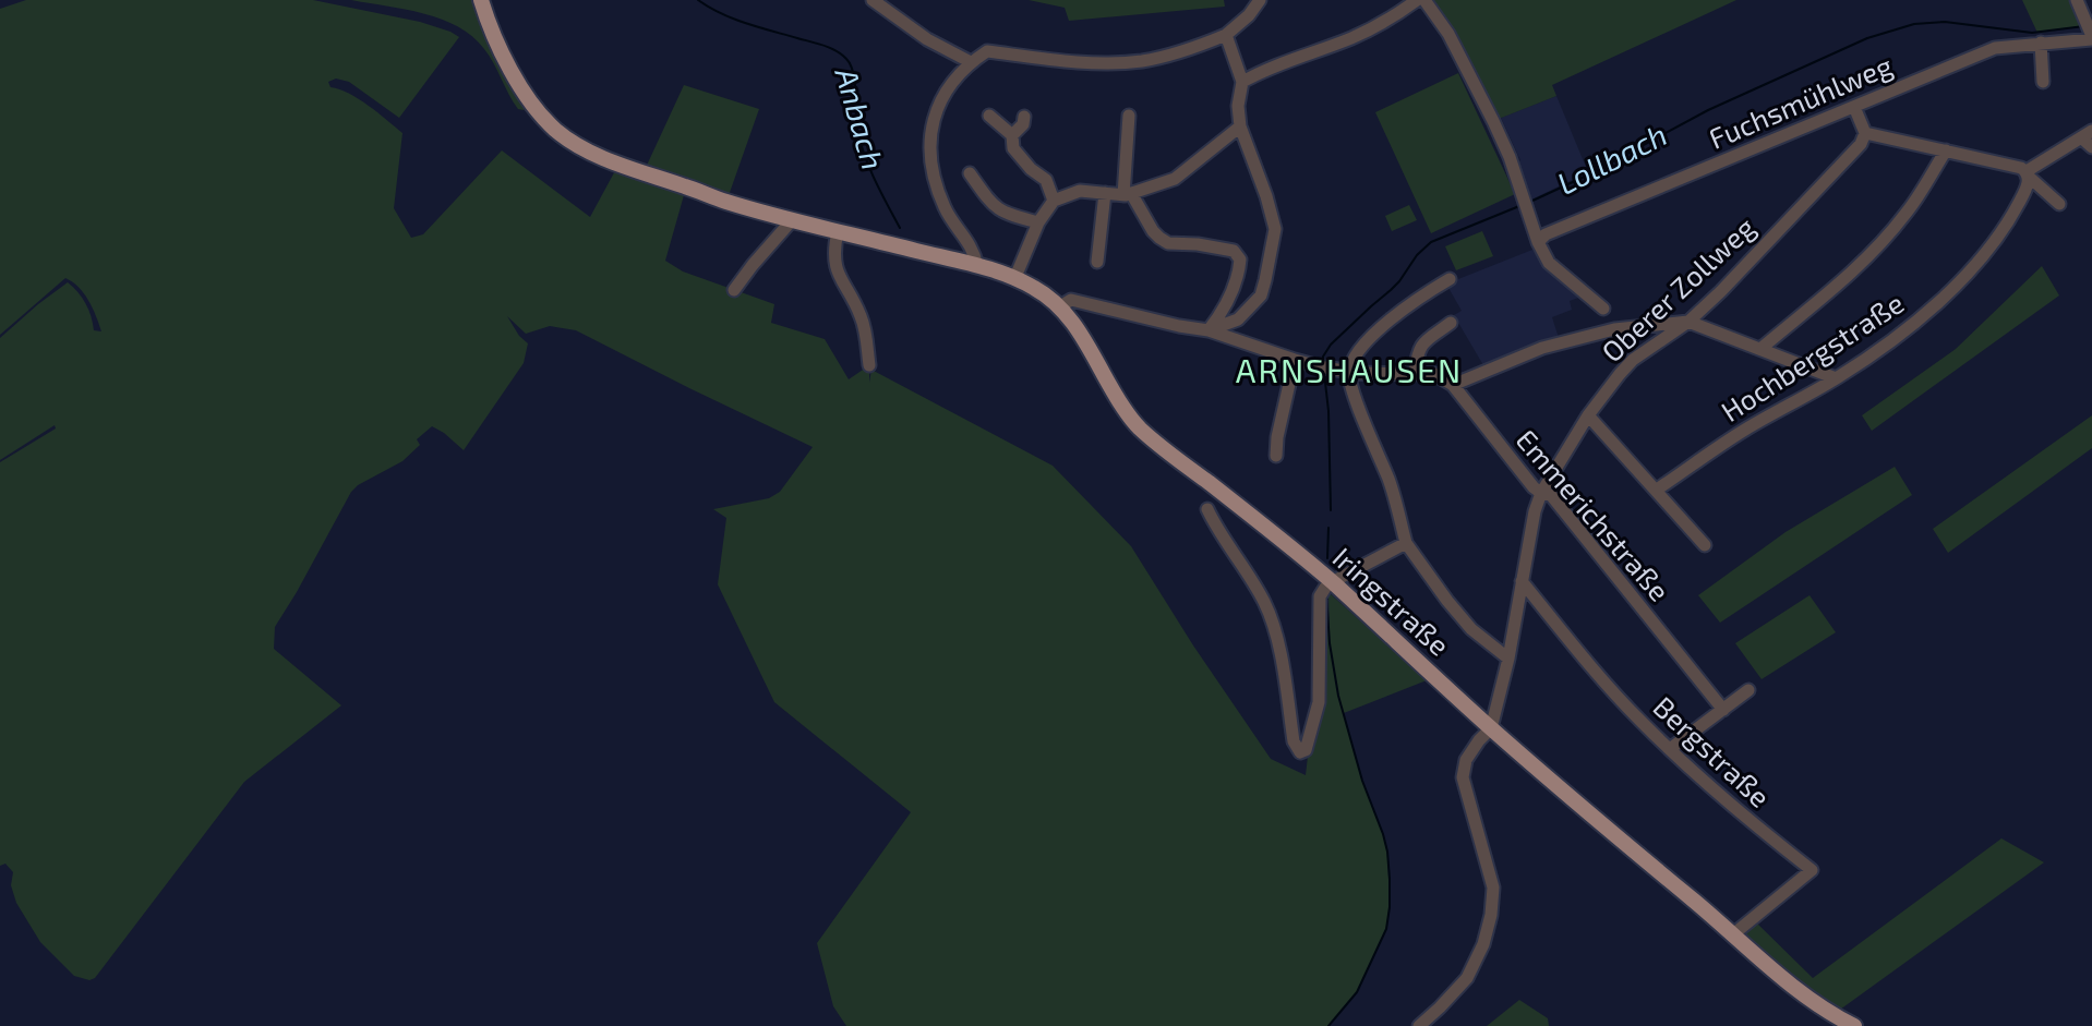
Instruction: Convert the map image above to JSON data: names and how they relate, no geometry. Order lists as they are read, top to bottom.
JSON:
{
  "streets": {
    "main road": ["Iringstraße"],
    "street": [
      "Fuchsmühlweg",
      "Oberer Zollweg",
      "Hochbergstraße",
      "Emmerichstraße",
      "Bergstraße"
    ]
  },
  "crossings": [
    ["Oberer Zollweg", "Emmerichstraße"],
    ["Oberer Zollweg", "Iringstraße"],
    ["Oberer Zollweg", "Bergstraße"],
    ["Iringstraße", "Bergstraße"]
  ],
  "districts": ["ARNSHAUSEN"],
  "water": ["Anbach", "Lollbach"]
}
